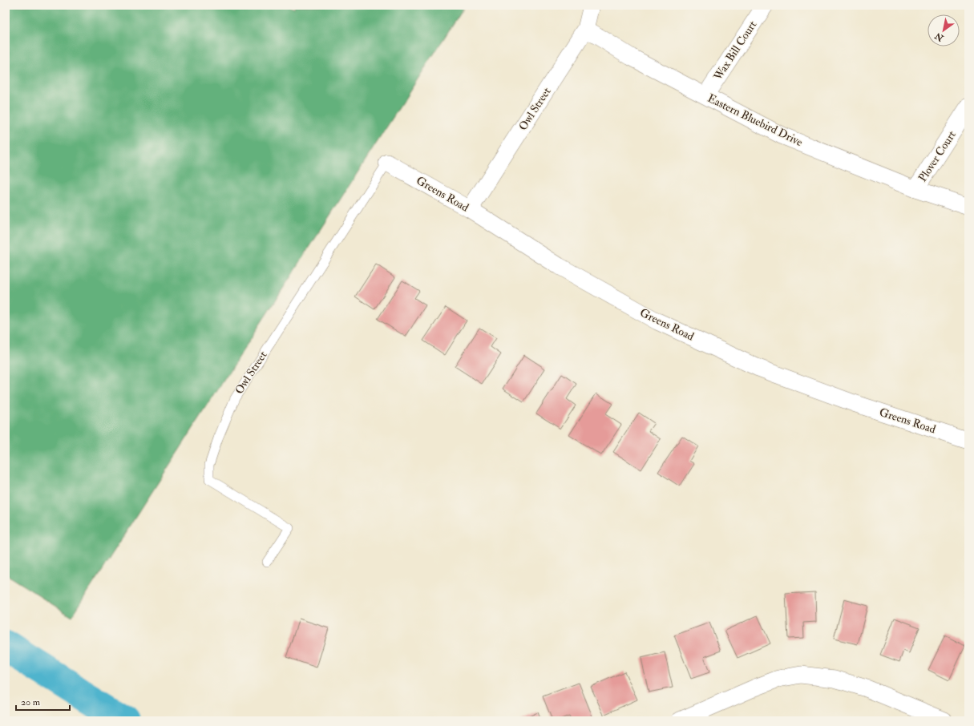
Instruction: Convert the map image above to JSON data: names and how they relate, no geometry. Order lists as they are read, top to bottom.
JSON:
{
  "streets": {
    "street": [
      "Wax Bill Court",
      "Owl Street",
      "Eastern Bluebird Drive",
      "Plover Court",
      "Greens Road"
    ]
  },
  "crossings": [
    ["Wax Bill Court", "Eastern Bluebird Drive"],
    ["Owl Street", "Eastern Bluebird Drive"],
    ["Owl Street", "Greens Road"],
    ["Eastern Bluebird Drive", "Plover Court"]
  ],
  "scale_bar": "20 m",
  "north": "bottom left"
}
